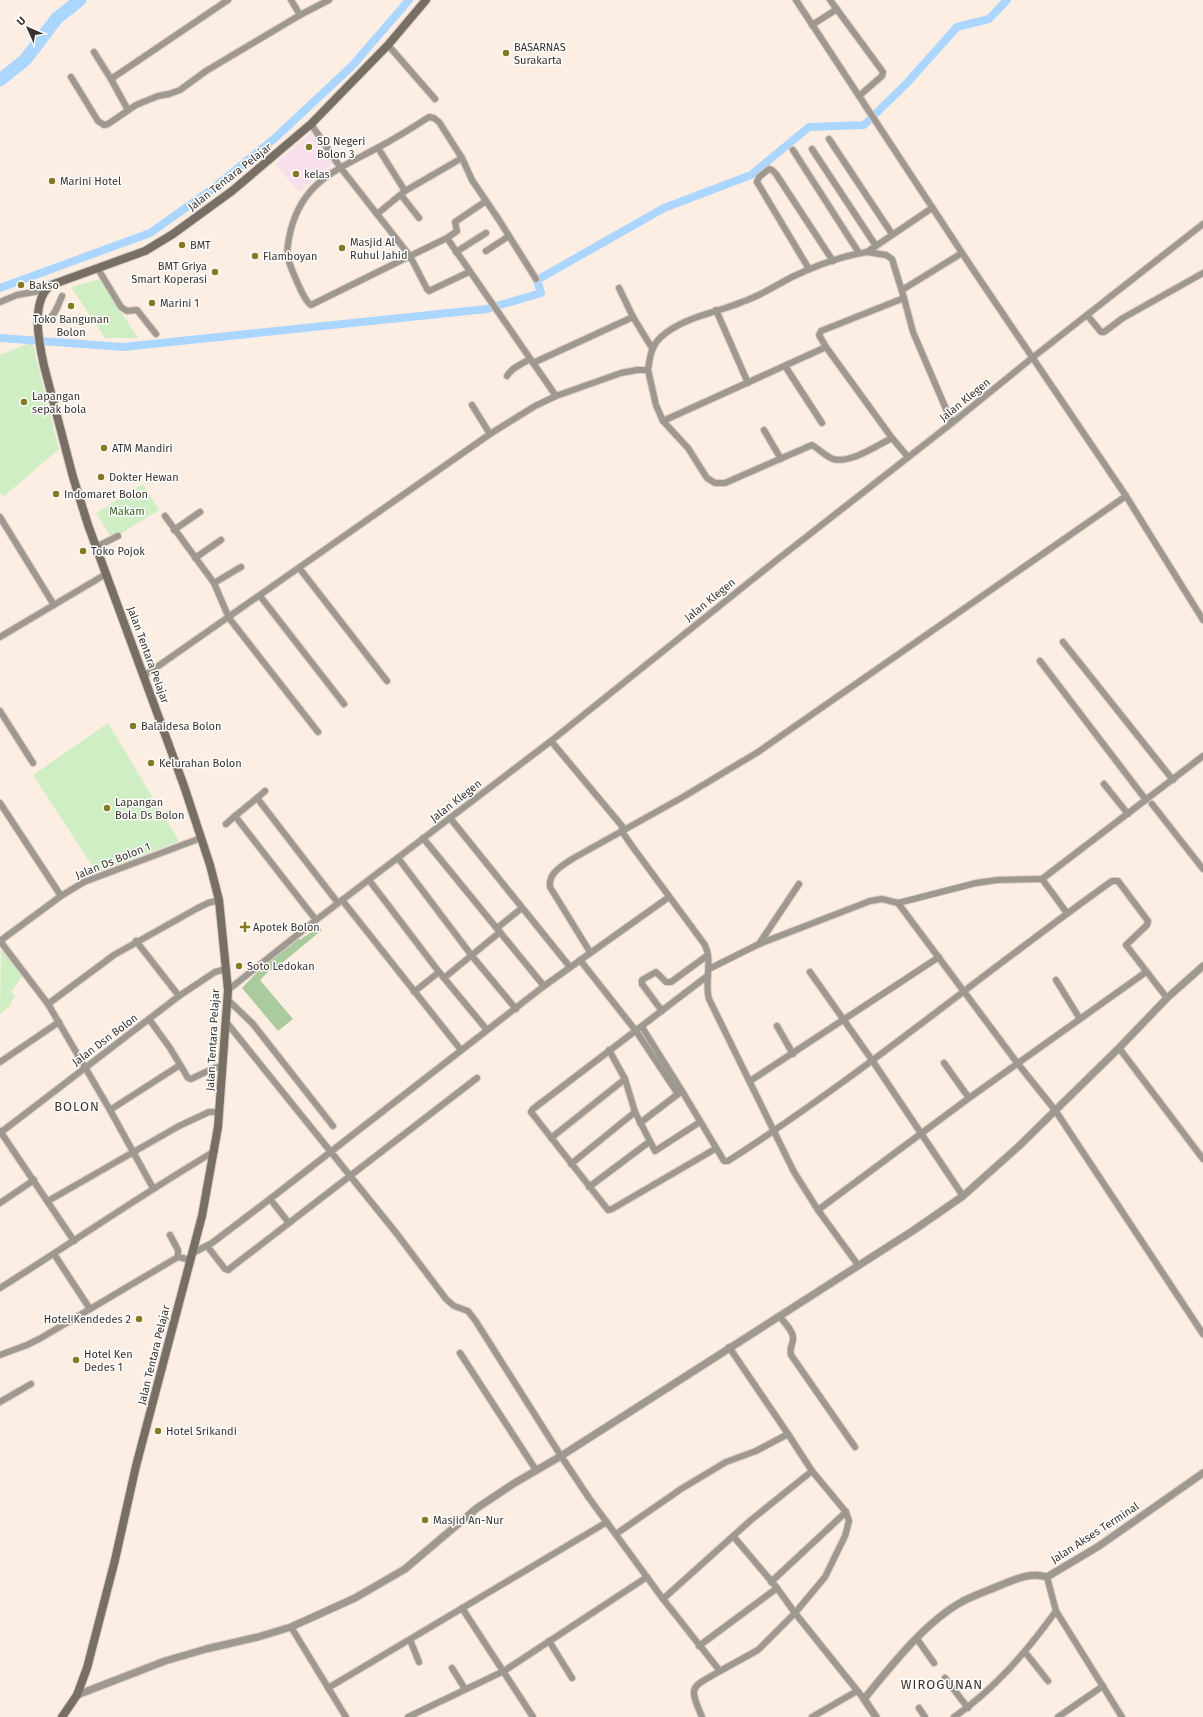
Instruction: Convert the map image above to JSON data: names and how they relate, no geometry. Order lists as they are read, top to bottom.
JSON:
{
  "streets": {
    "main road": ["Jalan Tentara Pelajar"],
    "street": [
      "Jalan Klegen",
      "Jalan Ds Bolon 1",
      "Jalan Dsn Bolon",
      "Jalan Akses Terminal"
    ]
  },
  "crossings": [
    ["Jalan Tentara Pelajar", "Jalan Klegen"],
    ["Jalan Tentara Pelajar", "Jalan Ds Bolon 1"],
    ["Jalan Tentara Pelajar", "Jalan Dsn Bolon"]
  ],
  "districts": ["BOLON", "WIROGUNAN"],
  "parks": ["Makam"],
  "places": {
    "other": [
      "BASARNAS Surakarta",
      "SD Negeri Bolon 3",
      "kelas",
      "Marini Hotel",
      "BMT",
      "Masjid Al Ruhul Jahid",
      "Flamboyan",
      "BMT Griya Smart Koperasi",
      "Bakso",
      "Marini 1",
      "Toko Bangunan Bolon",
      "Lapangan sepak bola",
      "ATM Mandiri",
      "Dokter Hewan",
      "Indomaret Bolon",
      "Toko Pojok",
      "Balaidesa Bolon",
      "Kelurahan Bolon",
      "Lapangan Bola Ds Bolon",
      "Soto Ledokan",
      "Hotel Kendedes 2",
      "Hotel Ken Dedes 1",
      "Hotel Srikandi",
      "Masjid An-Nur"
    ],
    "health": ["Apotek Bolon"]
  },
  "north": "top left"
}
